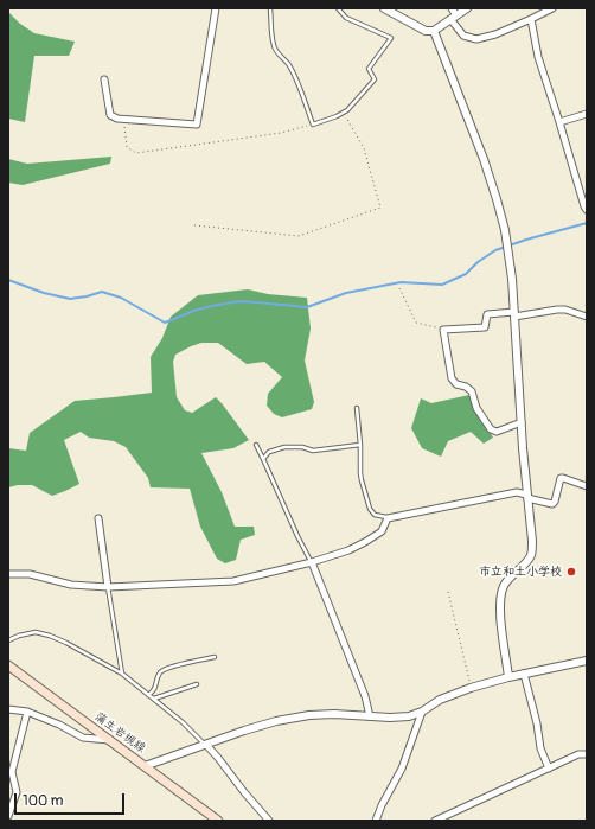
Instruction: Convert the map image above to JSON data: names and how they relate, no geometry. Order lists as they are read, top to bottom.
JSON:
{
  "streets": {
    "main road": ["蒲生岩槻線"]
  },
  "places": ["市立和土小学校"],
  "scale_bar": "100 m"
}
